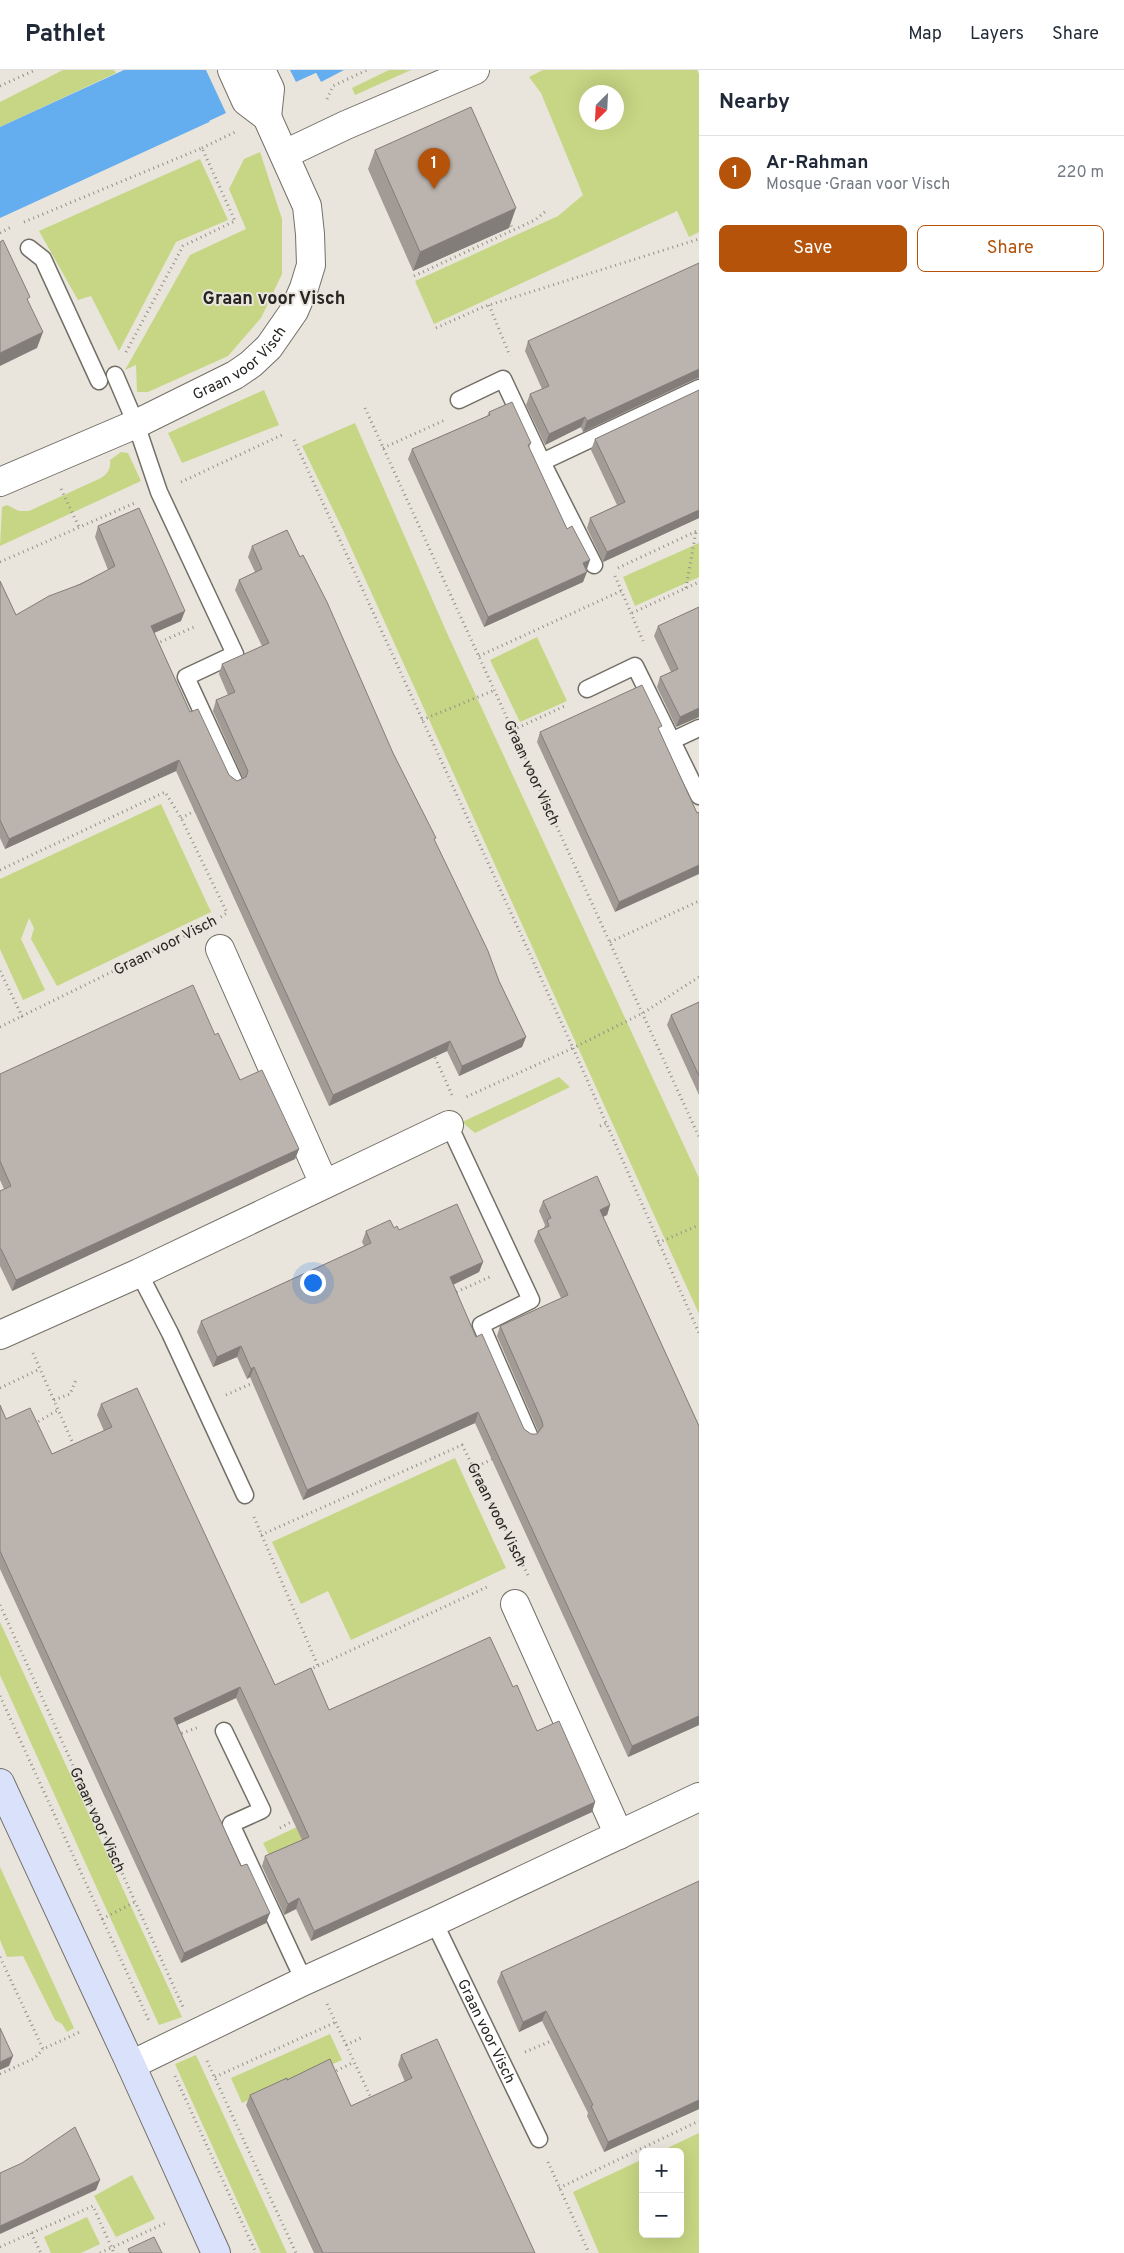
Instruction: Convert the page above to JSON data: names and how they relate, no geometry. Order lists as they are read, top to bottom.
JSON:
{
  "streets": {
    "street": ["Graan voor Visch"]
  },
  "districts": ["Graan voor Visch"],
  "north": "bottom left",
  "page": {
    "header": "Pathlet",
    "nav": ["Map", "Layers", "Share"],
    "heading": "Nearby",
    "list": [
      {
        "mark": "1",
        "name": "Ar-Rahman",
        "note": "Mosque · Graan voor Visch",
        "value": "220 m"
      }
    ],
    "pins": "1",
    "buttons": ["Save", "Share"],
    "map_buttons": ["+", "−"]
  }
}
